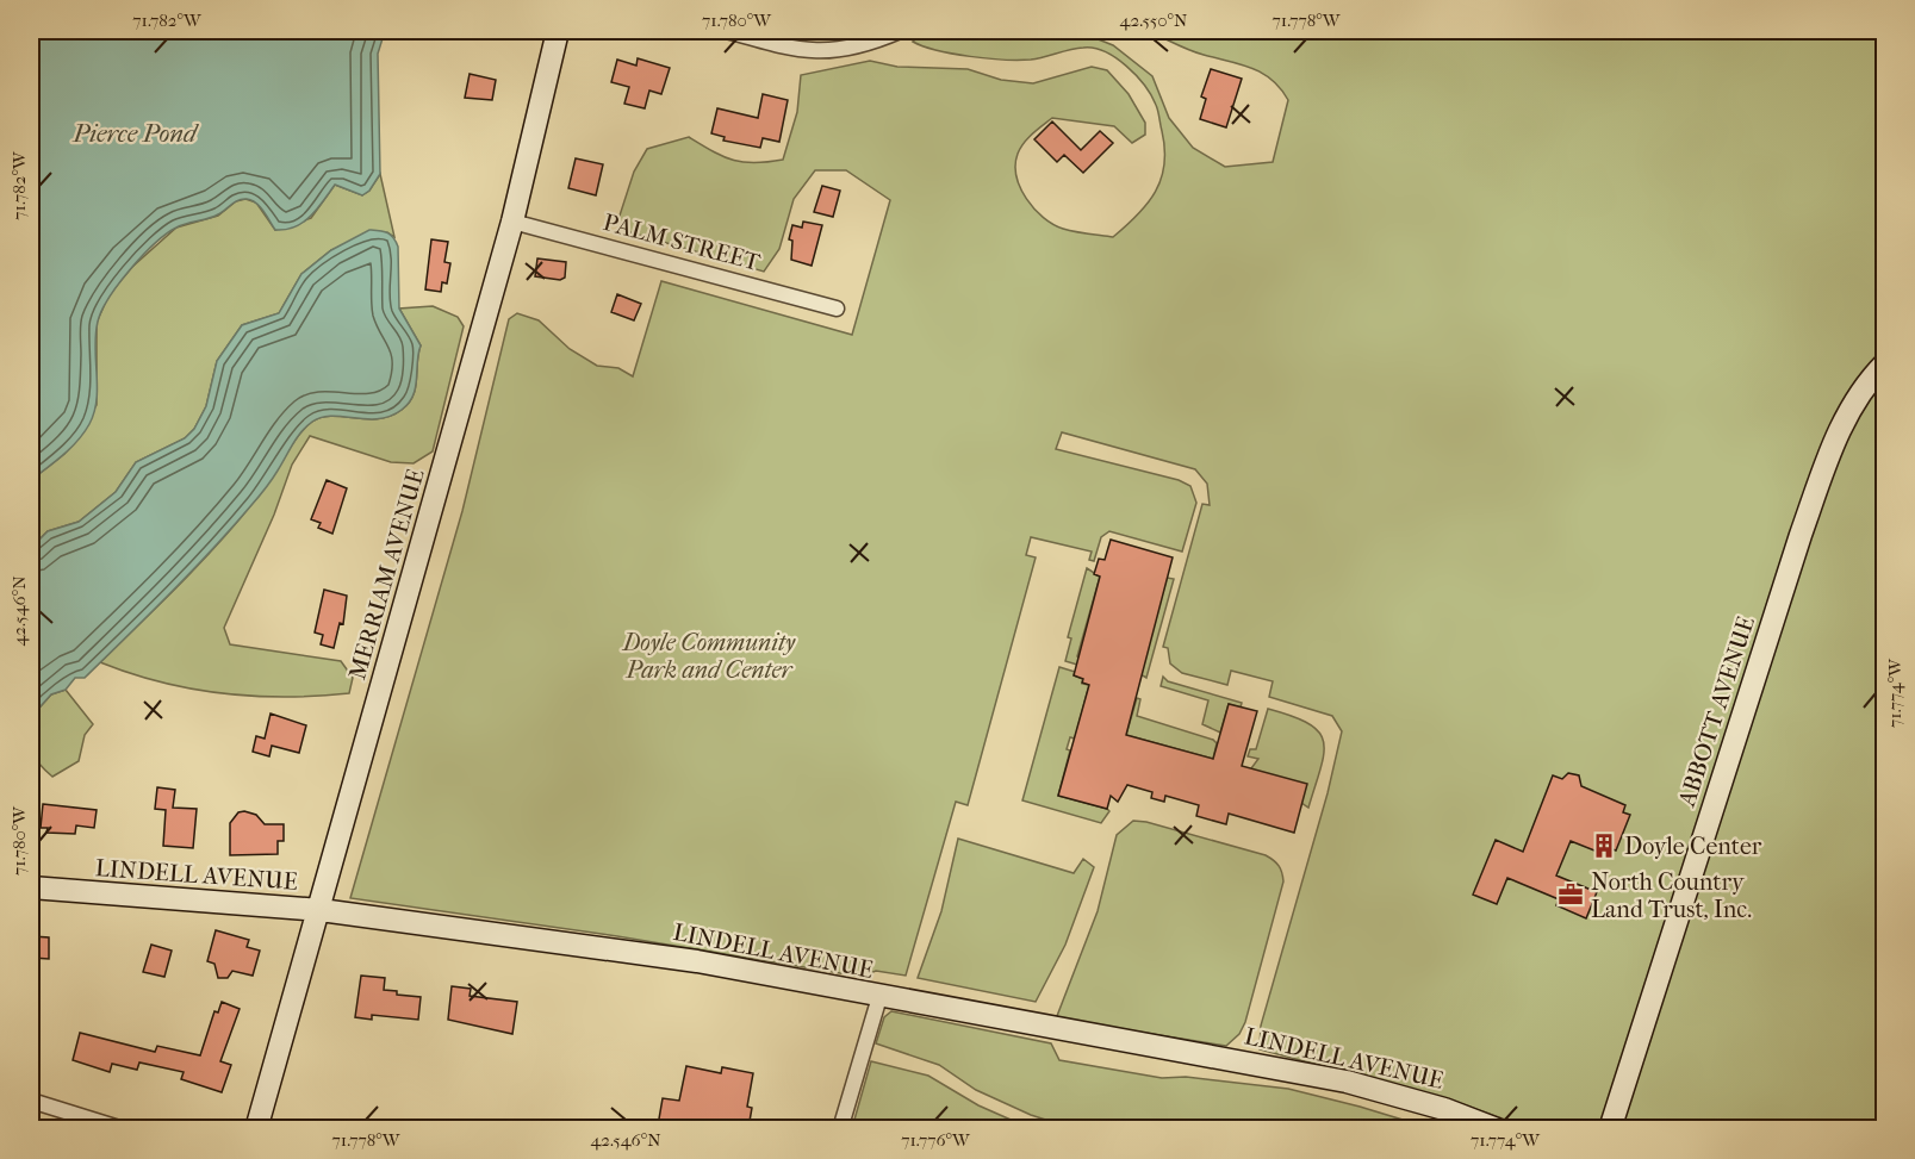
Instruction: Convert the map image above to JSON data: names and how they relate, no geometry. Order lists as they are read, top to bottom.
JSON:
{
  "streets": {
    "street": [
      "PALM STREET",
      "MERRIAM AVENUE",
      "ABBOTT AVENUE",
      "LINDELL AVENUE"
    ]
  },
  "crossings": [
    ["PALM STREET", "MERRIAM AVENUE"],
    ["MERRIAM AVENUE", "LINDELL AVENUE"]
  ],
  "water": ["Pierce Pond"],
  "parks": ["Doyle Community Park and Center"],
  "places": {
    "building": ["Doyle Center"],
    "office": ["North Country Land Trust, Inc."]
  },
  "coordinates": [
    "71.782°W",
    "71.780°W",
    "42.550°N",
    "71.778°W",
    "42.546°N",
    "71.774°W",
    "71.776°W"
  ]
}
